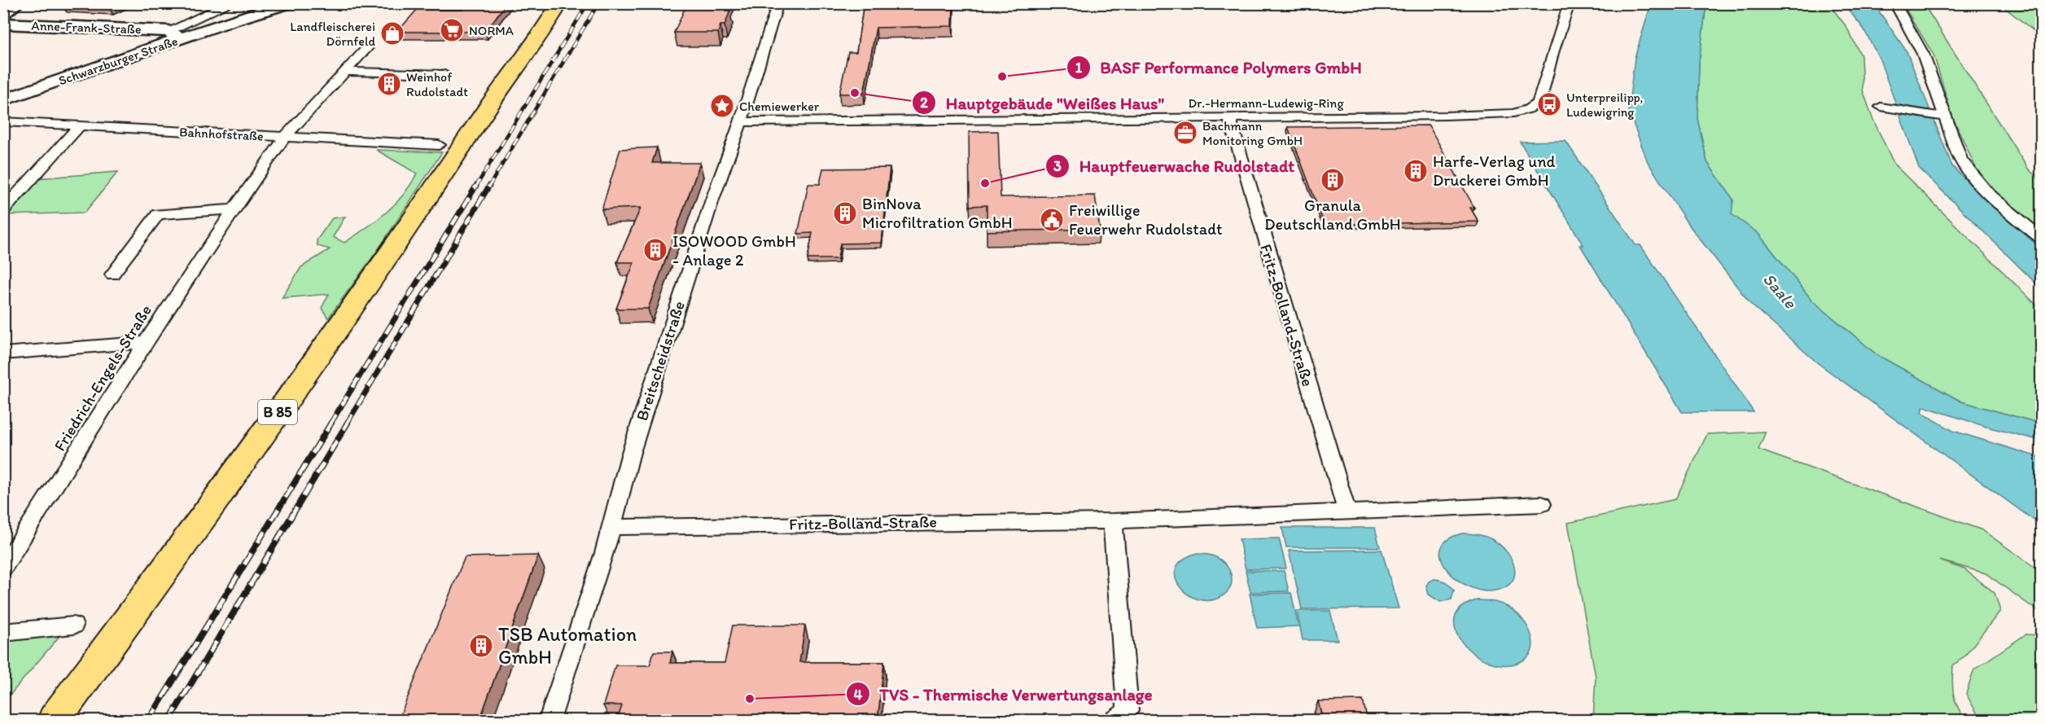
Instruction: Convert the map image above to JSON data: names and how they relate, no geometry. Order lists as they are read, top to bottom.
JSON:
{
  "streets": {
    "main road": ["B 85"],
    "street": [
      "Anne-Frank-Straße",
      "Schwarzburger Straße",
      "Dr.-Hermann-Ludewig-Ring",
      "Bahnhofstraße",
      "Fritz-Bolland-Straße",
      "Breitscheidstraße",
      "Friedrich-Engels-Straße"
    ]
  },
  "crossings": [
    ["Anne-Frank-Straße", "Schwarzburger Straße"],
    ["Dr.-Hermann-Ludewig-Ring", "Fritz-Bolland-Straße"],
    ["Dr.-Hermann-Ludewig-Ring", "Breitscheidstraße"],
    ["Bahnhofstraße", "Friedrich-Engels-Straße"],
    ["Fritz-Bolland-Straße", "Breitscheidstraße"]
  ],
  "water": ["Saale"],
  "places": {
    "supermarket": ["NORMA"],
    "shop": ["Landfleischerei Dörnfeld"],
    "other": [
      "BASF Performance Polymers GmbH",
      "Hauptgebäude \"Weißes Haus\"",
      "Hauptfeuerwache Rudolstadt",
      "TVS - Thermische Verwertungsanlage"
    ],
    "building": [
      "Weinhof Rudolstadt",
      "Harfe-Verlag und Druckerei GmbH",
      "Granula Deutschland GmbH",
      "BinNova Microfiltration GmbH",
      "ISOWOOD GmbH - Anlage 2",
      "TSB Automation GmbH"
    ],
    "bus stop": ["Unterpreilipp, Ludewigring"],
    "place": ["Chemiewerker"],
    "office": ["Bachmann Monitoring GmbH"],
    "public building": ["Freiwillige Feuerwehr Rudolstadt"]
  }
}
